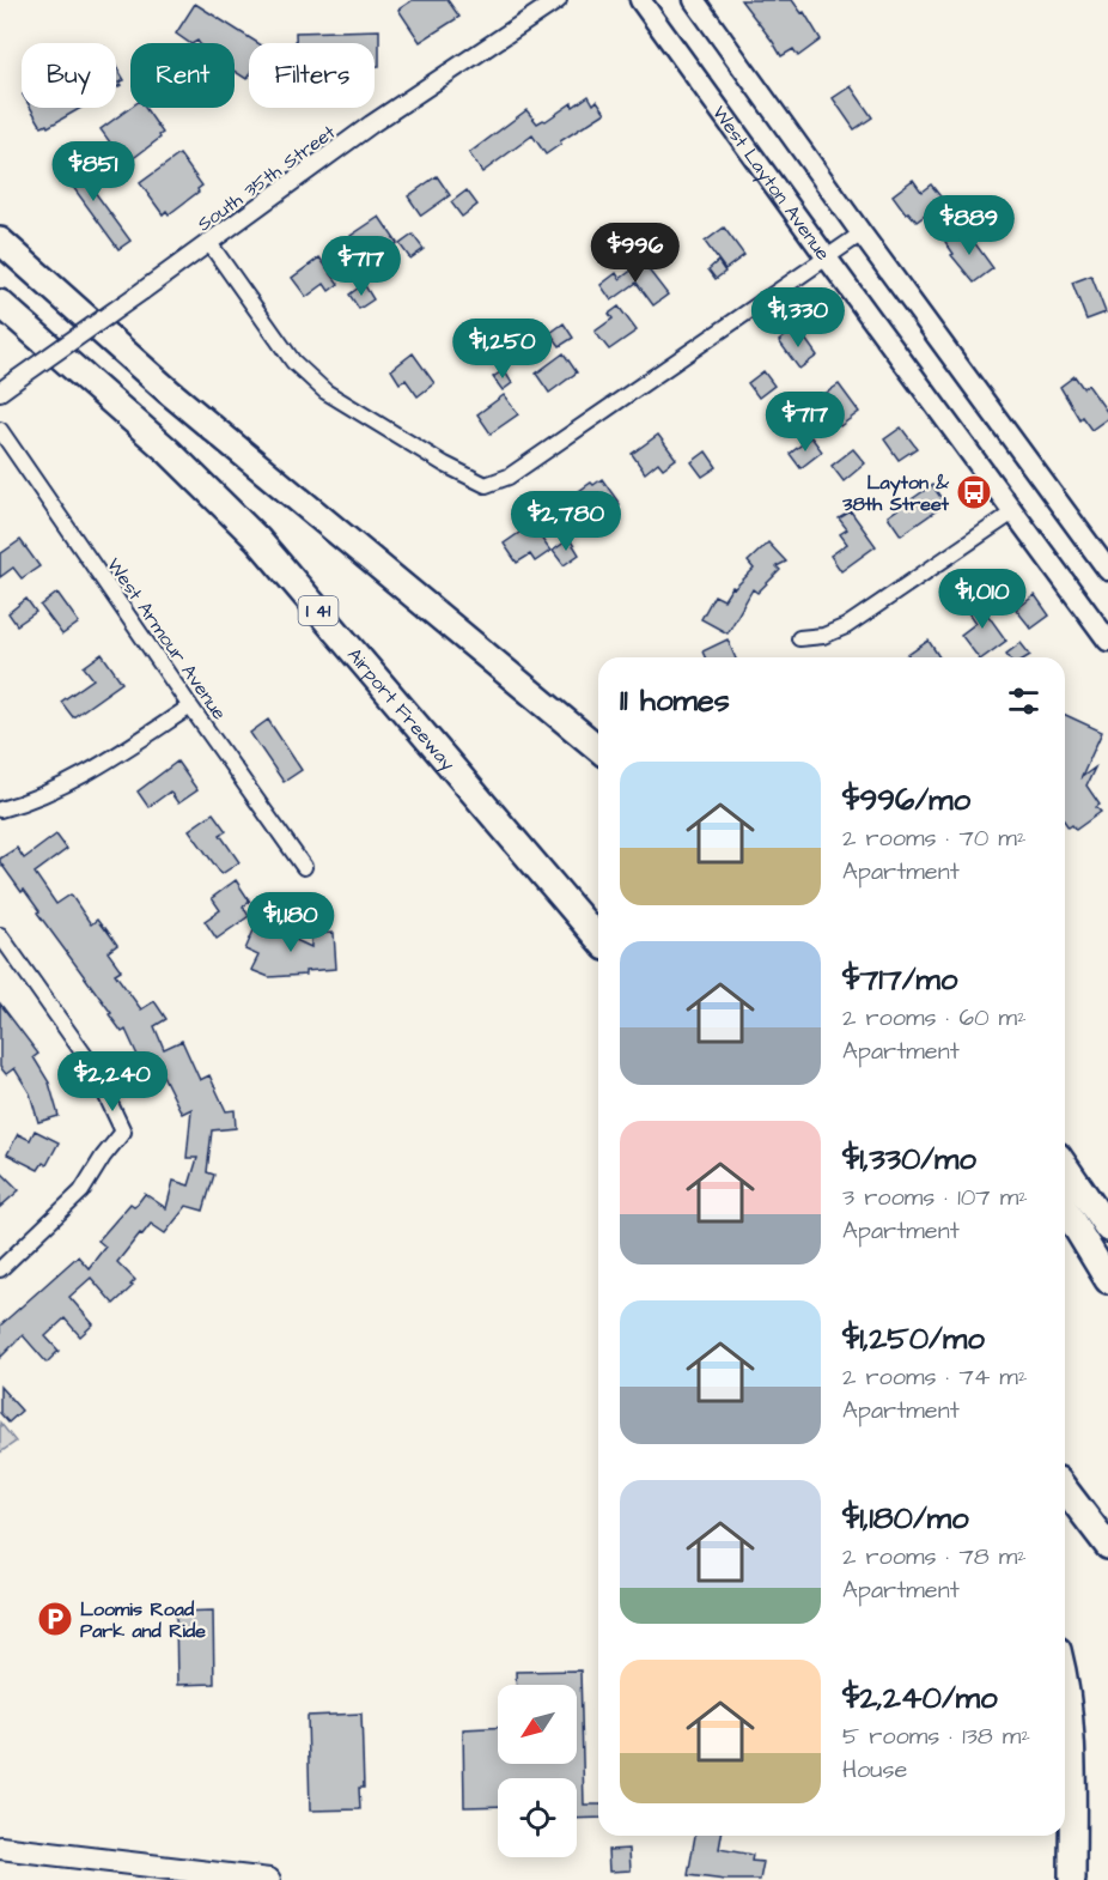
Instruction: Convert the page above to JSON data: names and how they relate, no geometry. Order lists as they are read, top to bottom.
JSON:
{
  "streets": {
    "highway": ["I 41", "Airport Freeway"],
    "main road": ["West Layton Avenue"],
    "street": ["South 35th Street", "West Armour Avenue"]
  },
  "places": {
    "bus stop": ["Layton & 38th Street"],
    "parking": ["Loomis Road Park and Ride"]
  },
  "north": "bottom left",
  "page": {
    "chip": ["Buy", "Rent", "Filters"],
    "price": [
      "$851",
      "$889",
      "$996",
      "$717",
      "$1,330",
      "$1,250",
      "$717",
      "$2,780",
      "$1,010",
      "$1,180",
      "$2,240"
    ],
    "heading": "11 homes",
    "list": [
      {
        "name": "$996/mo",
        "note": "2 rooms · 70 m² · Apartment"
      },
      {
        "name": "$717/mo",
        "note": "2 rooms · 60 m² · Apartment"
      },
      {
        "name": "$1,330/mo",
        "note": "3 rooms · 107 m² · Apartment"
      },
      {
        "name": "$1,250/mo",
        "note": "2 rooms · 74 m² · Apartment"
      },
      {
        "name": "$1,180/mo",
        "note": "2 rooms · 78 m² · Apartment"
      },
      {
        "name": "$2,240/mo",
        "note": "5 rooms · 138 m² · House"
      }
    ]
  }
}
